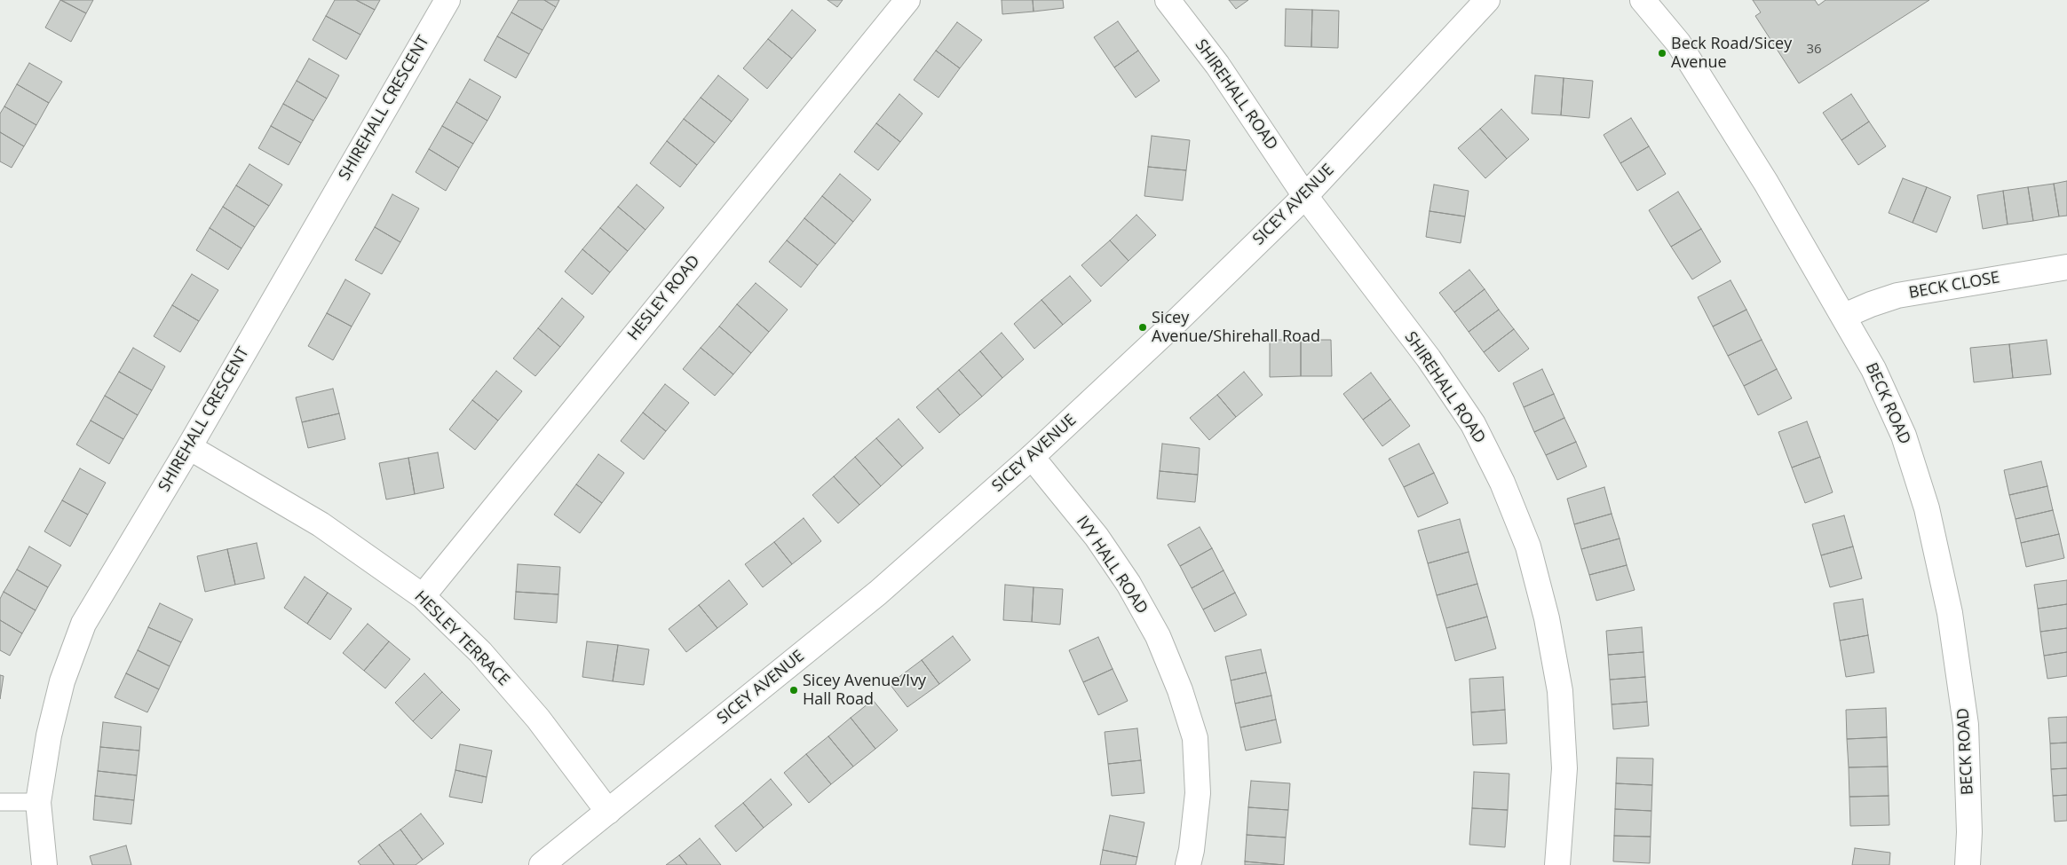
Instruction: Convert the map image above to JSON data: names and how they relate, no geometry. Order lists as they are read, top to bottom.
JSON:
{
  "streets": {
    "street": [
      "SHIREHALL ROAD",
      "SHIREHALL CRESCENT",
      "SICEY AVENUE",
      "BECK CLOSE",
      "HESLEY ROAD",
      "BECK ROAD",
      "IVY HALL ROAD",
      "HESLEY TERRACE"
    ]
  },
  "crossings": [
    ["SHIREHALL ROAD", "SICEY AVENUE"],
    ["SHIREHALL CRESCENT", "HESLEY TERRACE"],
    ["SICEY AVENUE", "IVY HALL ROAD"],
    ["SICEY AVENUE", "HESLEY TERRACE"],
    ["BECK CLOSE", "BECK ROAD"],
    ["HESLEY ROAD", "HESLEY TERRACE"]
  ],
  "places": ["Beck Road/Sicey Avenue", "Sicey Avenue/Shirehall Road", "Sicey Avenue/Ivy Hall Road"],
  "house_numbers": ["36"]
}
